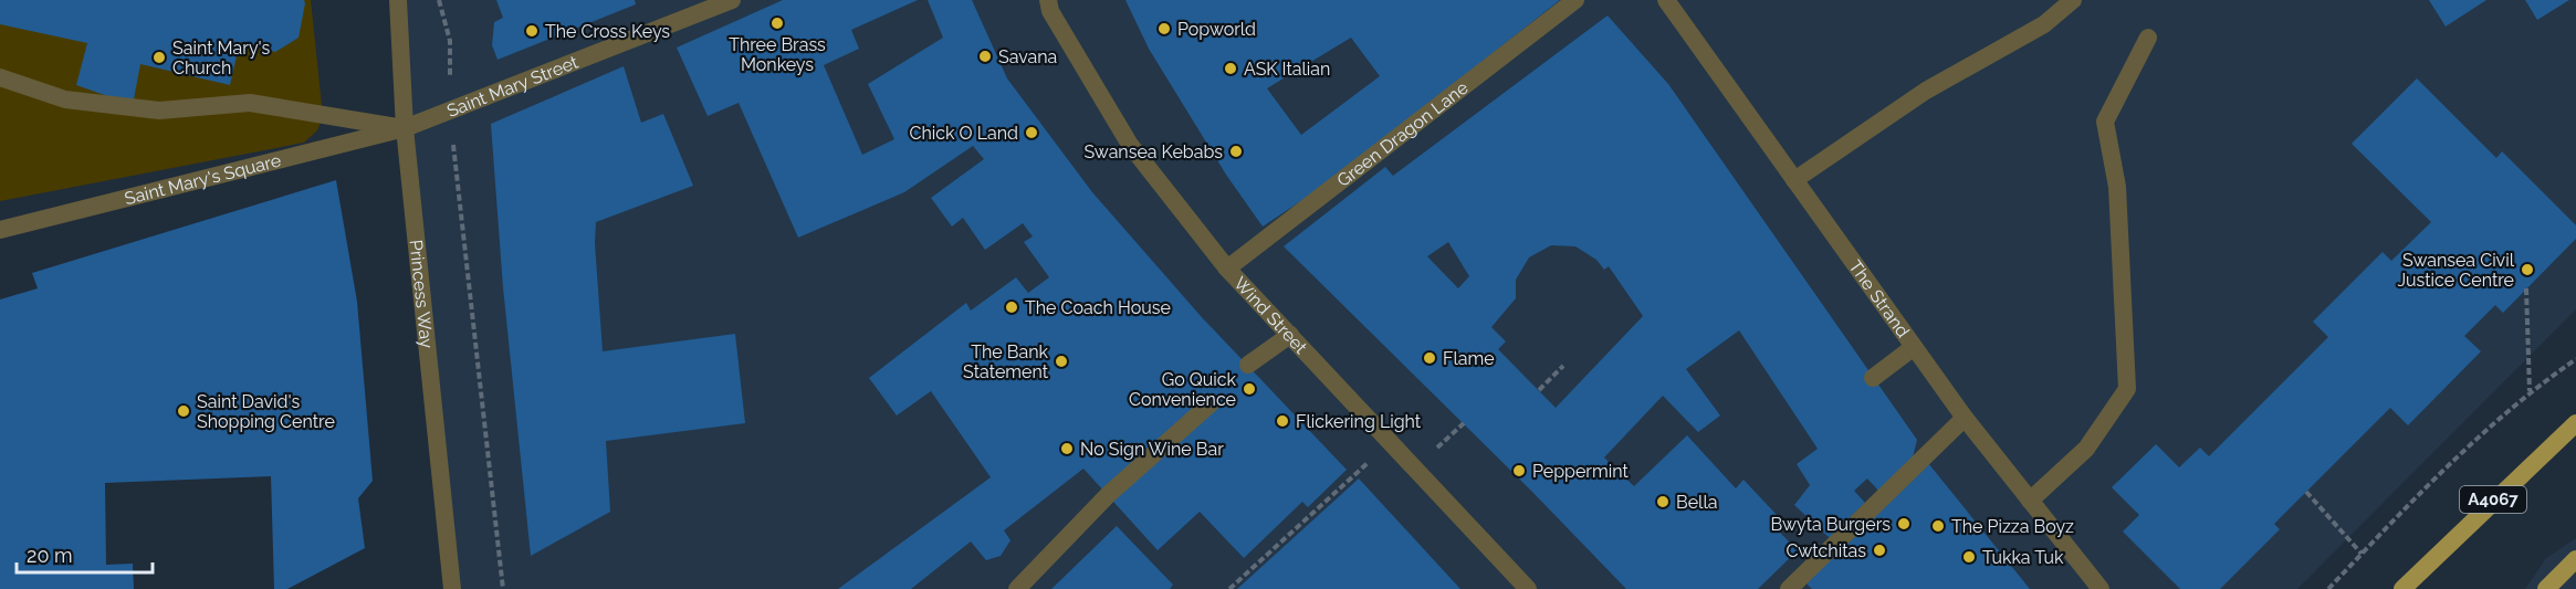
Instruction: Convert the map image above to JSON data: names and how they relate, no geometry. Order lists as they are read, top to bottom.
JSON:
{
  "streets": {
    "main road": ["A4067"],
    "street": [
      "Saint Mary Street",
      "Green Dragon Lane",
      "Saint Mary's Square",
      "Princess Way",
      "The Strand",
      "Wind Street"
    ]
  },
  "crossings": [
    ["Saint Mary Street", "Saint Mary's Square"],
    ["Saint Mary Street", "Princess Way"],
    ["Green Dragon Lane", "Wind Street"],
    ["Saint Mary's Square", "Princess Way"]
  ],
  "places": [
    "Three Brass Monkeys",
    "Popworld",
    "The Cross Keys",
    "Savana",
    "Saint Mary's Church",
    "ASK Italian",
    "Chick O Land",
    "Swansea Kebabs",
    "Swansea Civil Justice Centre",
    "The Coach House",
    "Flame",
    "The Bank Statement",
    "Go Quick Convenience",
    "Saint David's Shopping Centre",
    "Flickering Light",
    "No Sign Wine Bar",
    "Peppermint",
    "Bella",
    "Bwyta Burgers",
    "The Pizza Boyz",
    "Cwtchitas",
    "Tukka Tuk"
  ],
  "scale_bar": "20 m"
}
